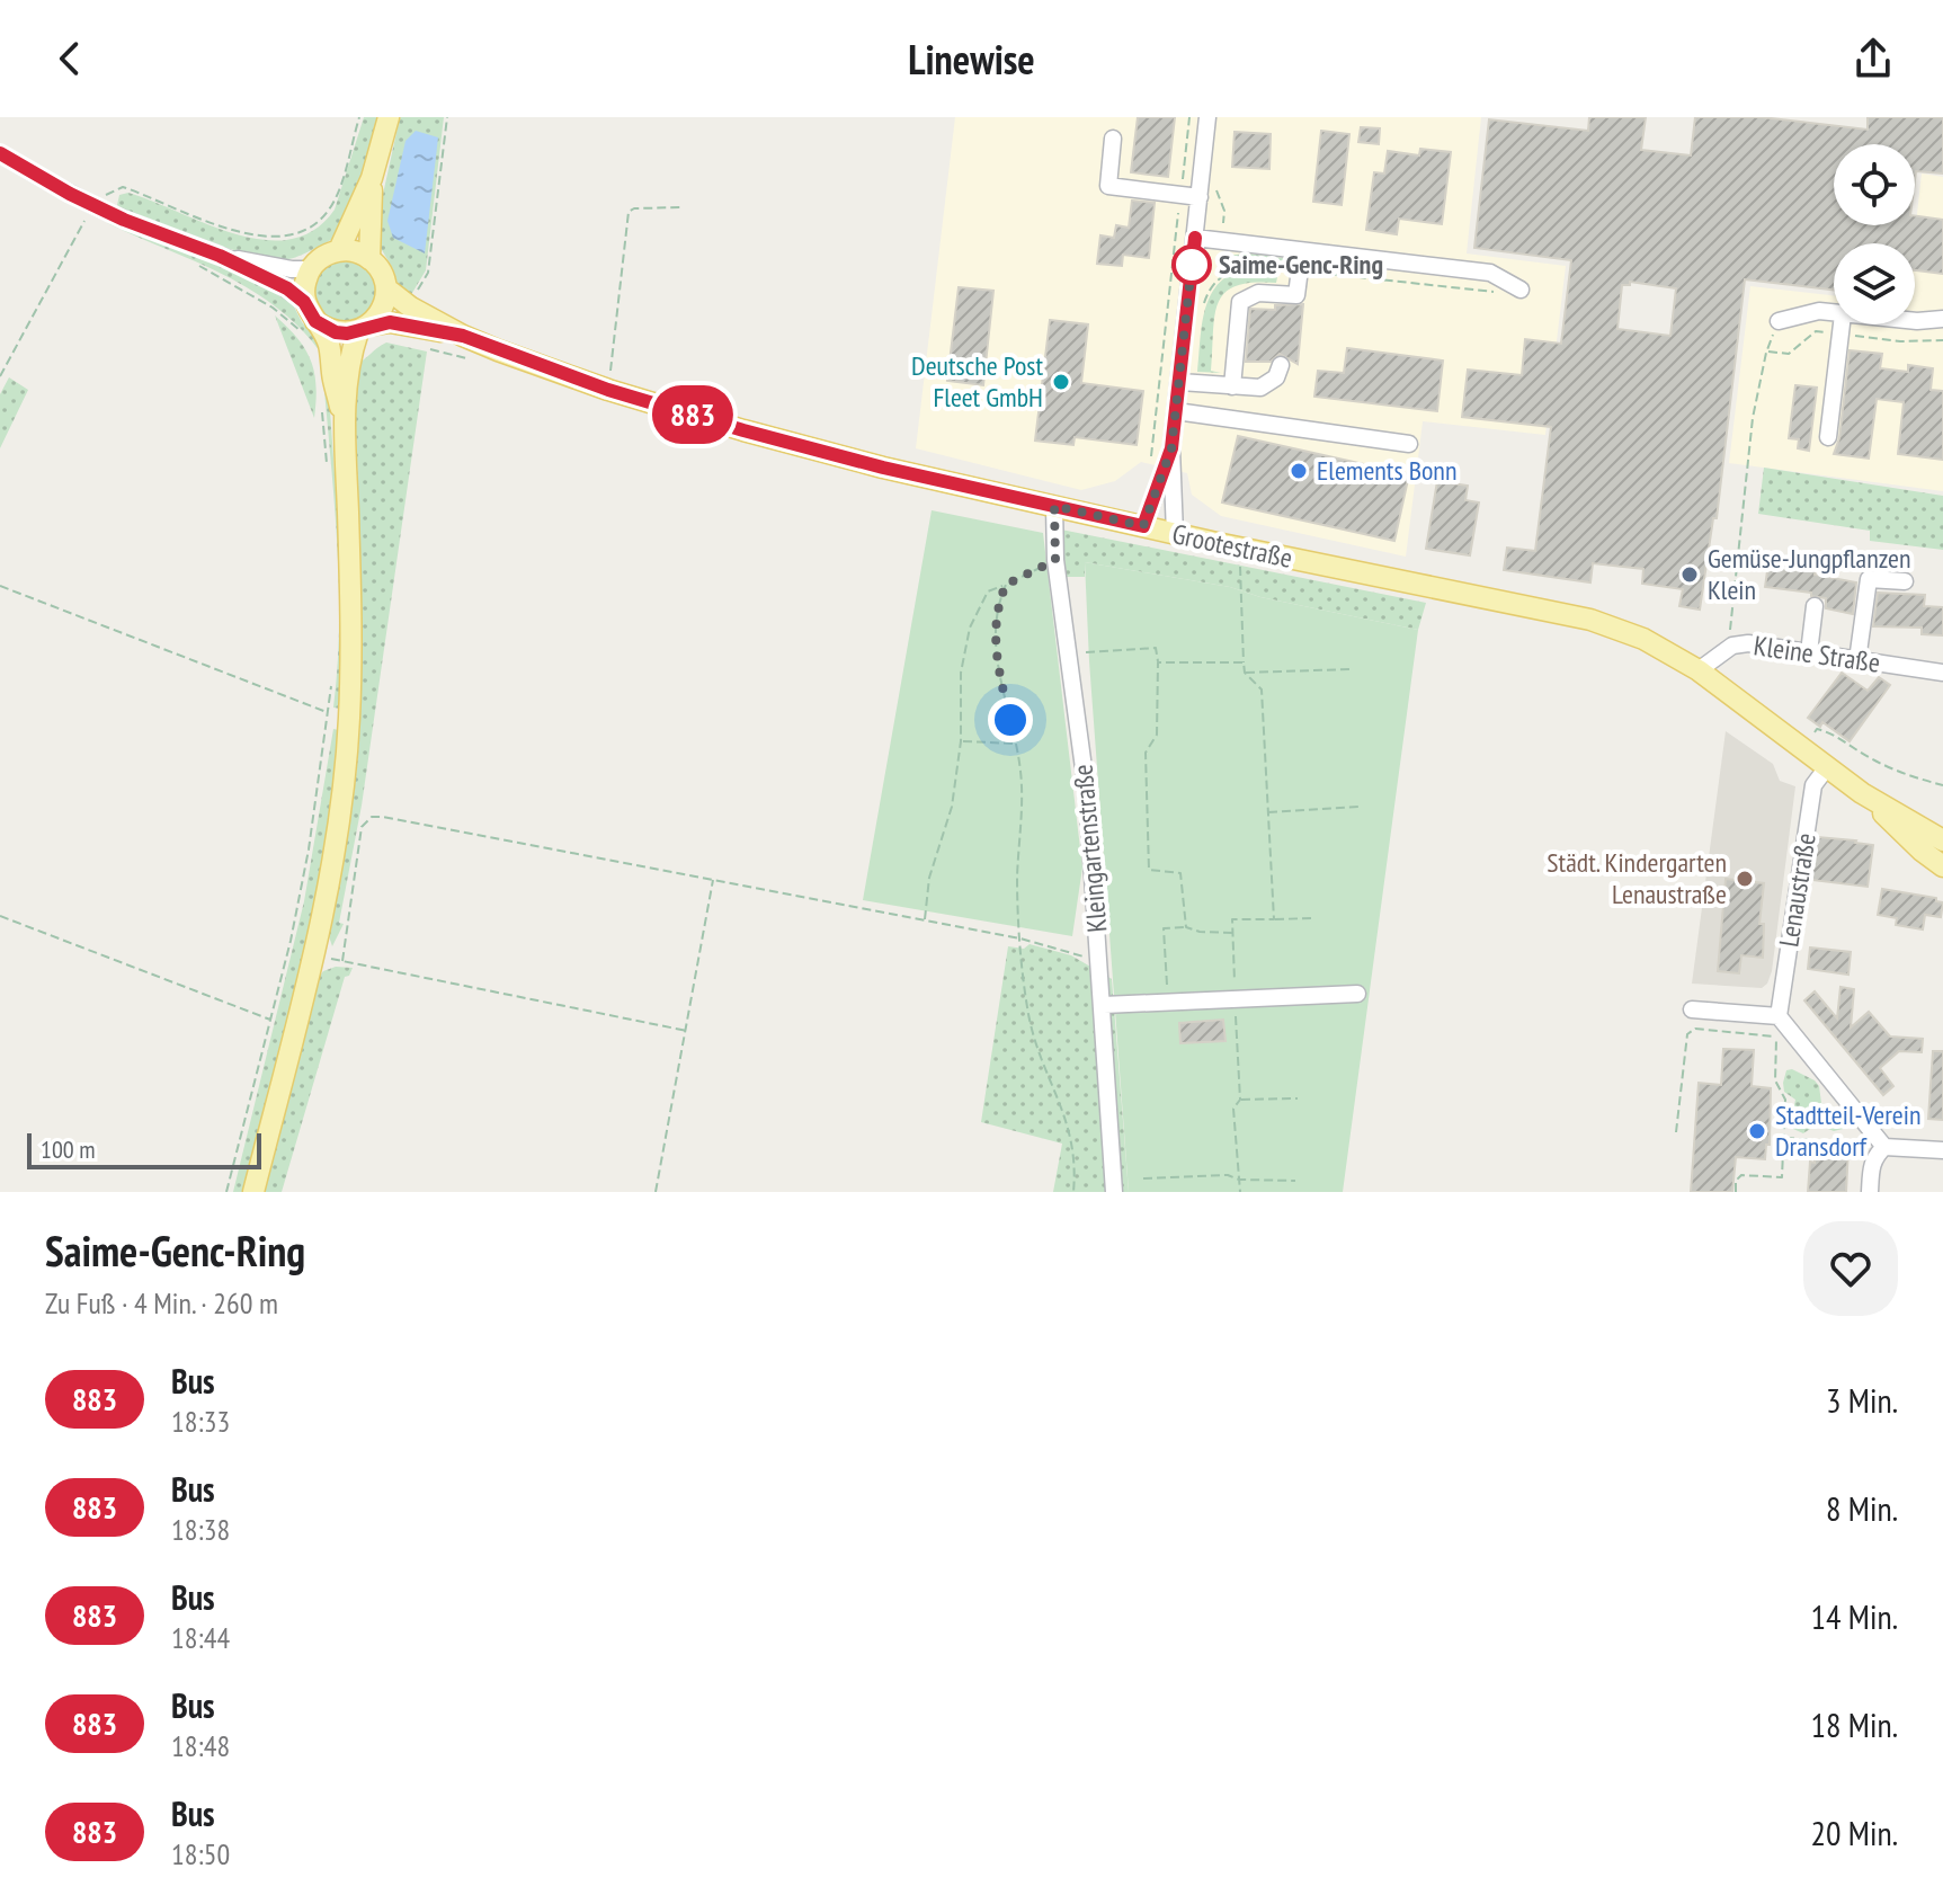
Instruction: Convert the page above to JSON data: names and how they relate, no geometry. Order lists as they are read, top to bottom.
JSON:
{
  "streets": {
    "main road": ["Grootestraße"],
    "street": ["Kleine Straße", "Kleingartenstraße", "Lenaustraße"]
  },
  "crossings": [
    ["Grootestraße", "Kleine Straße"],
    ["Grootestraße", "Kleingartenstraße"],
    ["Grootestraße", "Lenaustraße"]
  ],
  "places": [
    "Saime-Genc-Ring",
    "Deutsche Post Fleet GmbH",
    "Elements Bonn",
    "Gemüse-Jungpflanzen Klein",
    "Städt. Kindergarten Lenaustraße",
    "Stadtteil-Verein Dransdorf"
  ],
  "lines": ["bus line 883"],
  "scale_bar": "100 m",
  "page": {
    "header": "Linewise",
    "on_map": "883",
    "scale": "100 m",
    "heading": ["Saime-Genc-Ring", "Zu Fuß · 4 Min. · 260 m"],
    "list": [
      {
        "mark": "883",
        "name": "Bus",
        "note": "18:33",
        "value": "3 Min."
      },
      {
        "mark": "883",
        "name": "Bus",
        "note": "18:38",
        "value": "8 Min."
      },
      {
        "mark": "883",
        "name": "Bus",
        "note": "18:44",
        "value": "14 Min."
      },
      {
        "mark": "883",
        "name": "Bus",
        "note": "18:48",
        "value": "18 Min."
      },
      {
        "mark": "883",
        "name": "Bus",
        "note": "18:50",
        "value": "20 Min."
      }
    ]
  }
}
